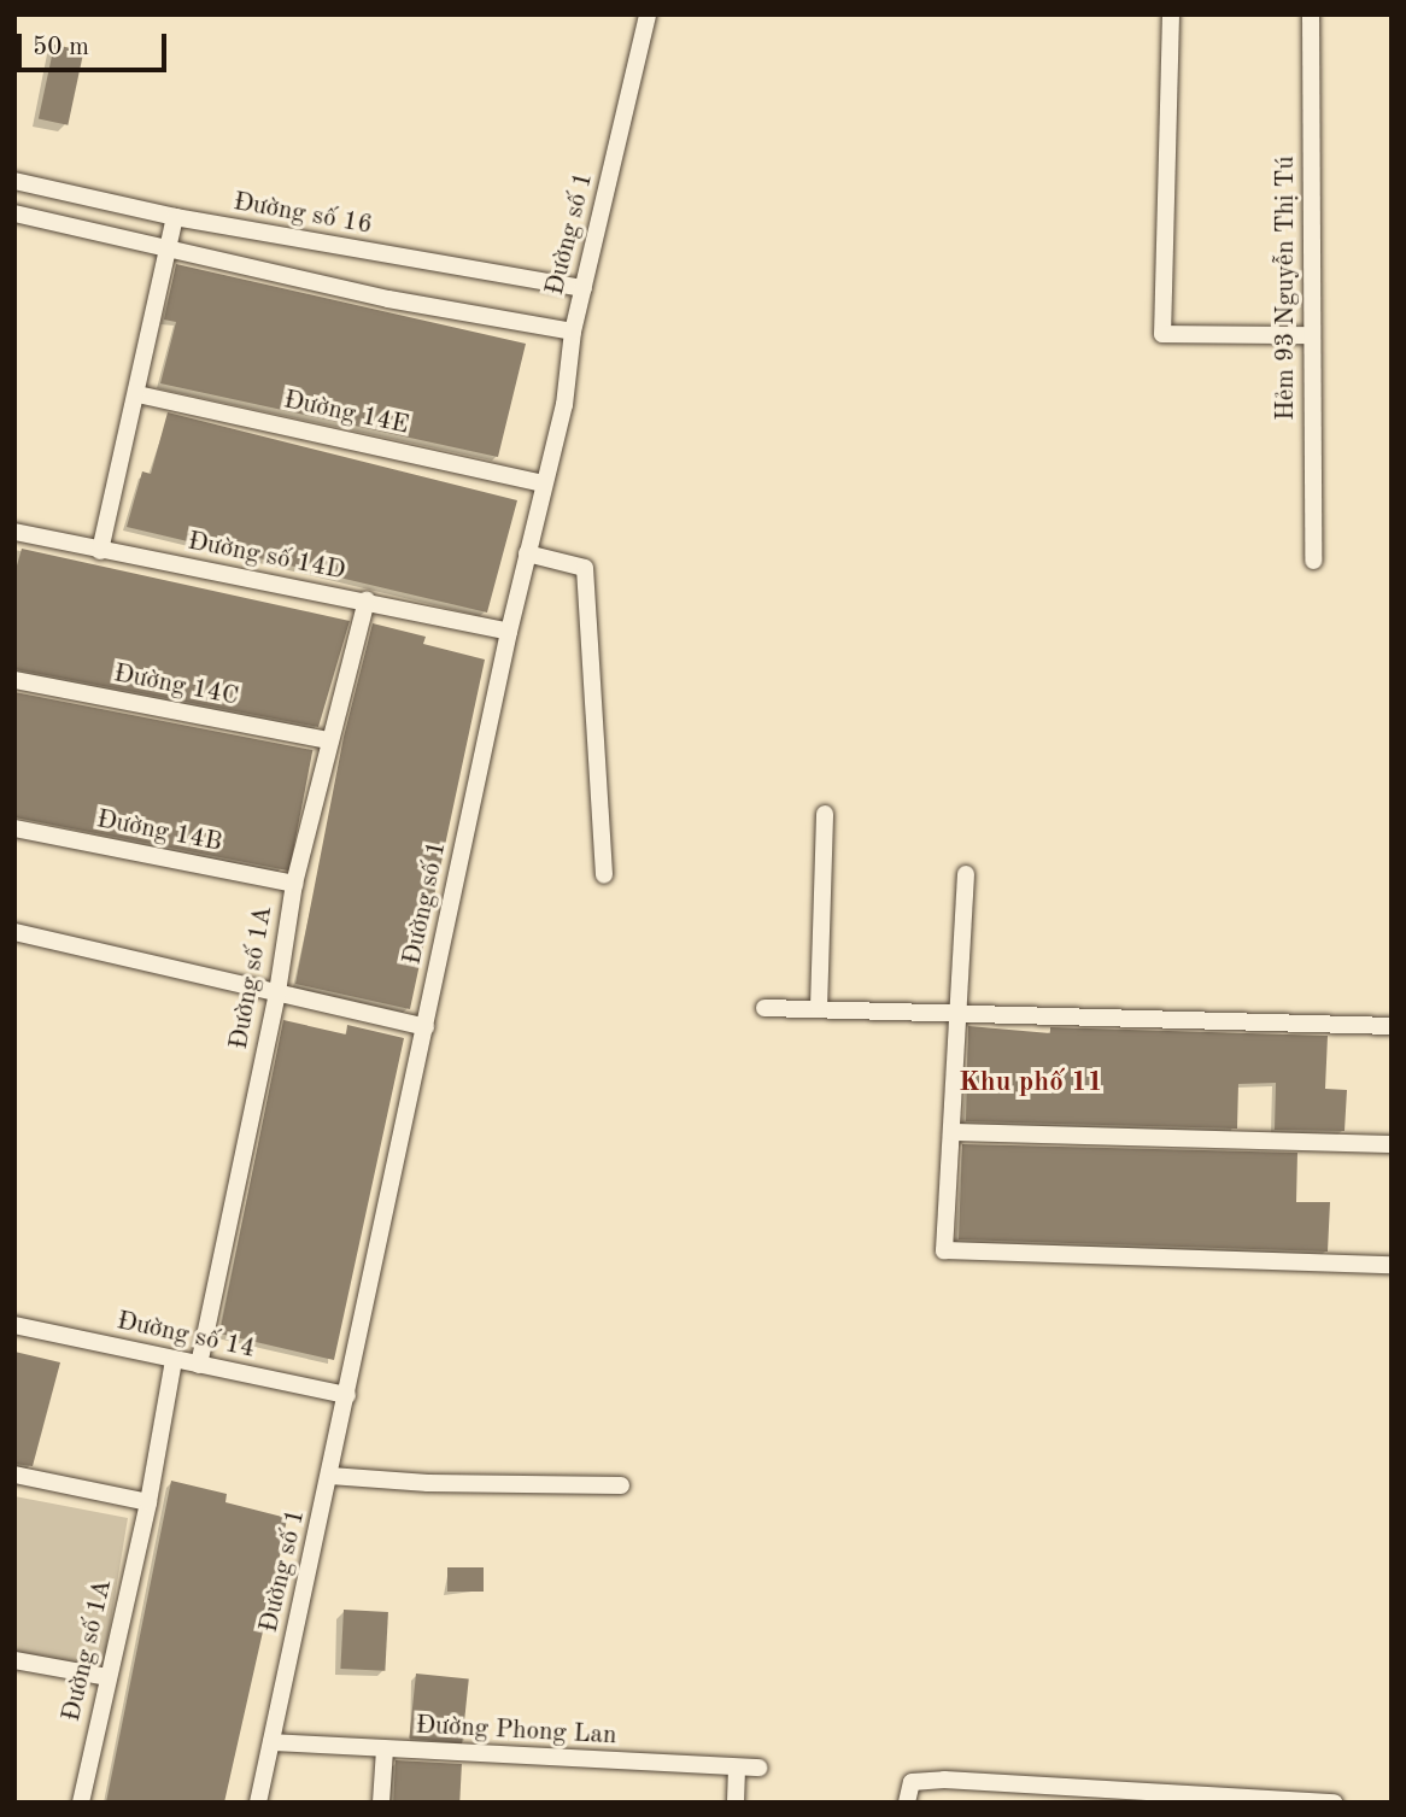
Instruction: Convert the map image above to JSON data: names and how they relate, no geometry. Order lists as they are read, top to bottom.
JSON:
{
  "streets": {
    "street": [
      "Đường số 16",
      "Đường số 1",
      "Hẻm 93 Nguyễn Thị Tú",
      "Đường 14E",
      "Đường số 14D",
      "Đường 14C",
      "Đường 14B",
      "Đường số 1A",
      "Đường số 14",
      "Đường Phong Lan"
    ]
  },
  "crossings": [
    ["Đường số 16", "Đường số 1"],
    ["Đường số 1", "Đường 14E"],
    ["Đường số 1", "Đường số 14D"],
    ["Đường số 1", "Đường số 14"],
    ["Đường số 1", "Đường Phong Lan"],
    ["Đường số 14D", "Đường số 1A"],
    ["Đường 14C", "Đường số 1A"],
    ["Đường 14B", "Đường số 1A"],
    ["Đường số 1A", "Đường số 14"]
  ],
  "districts": ["Khu phố 11"],
  "scale_bar": "50 m"
}
